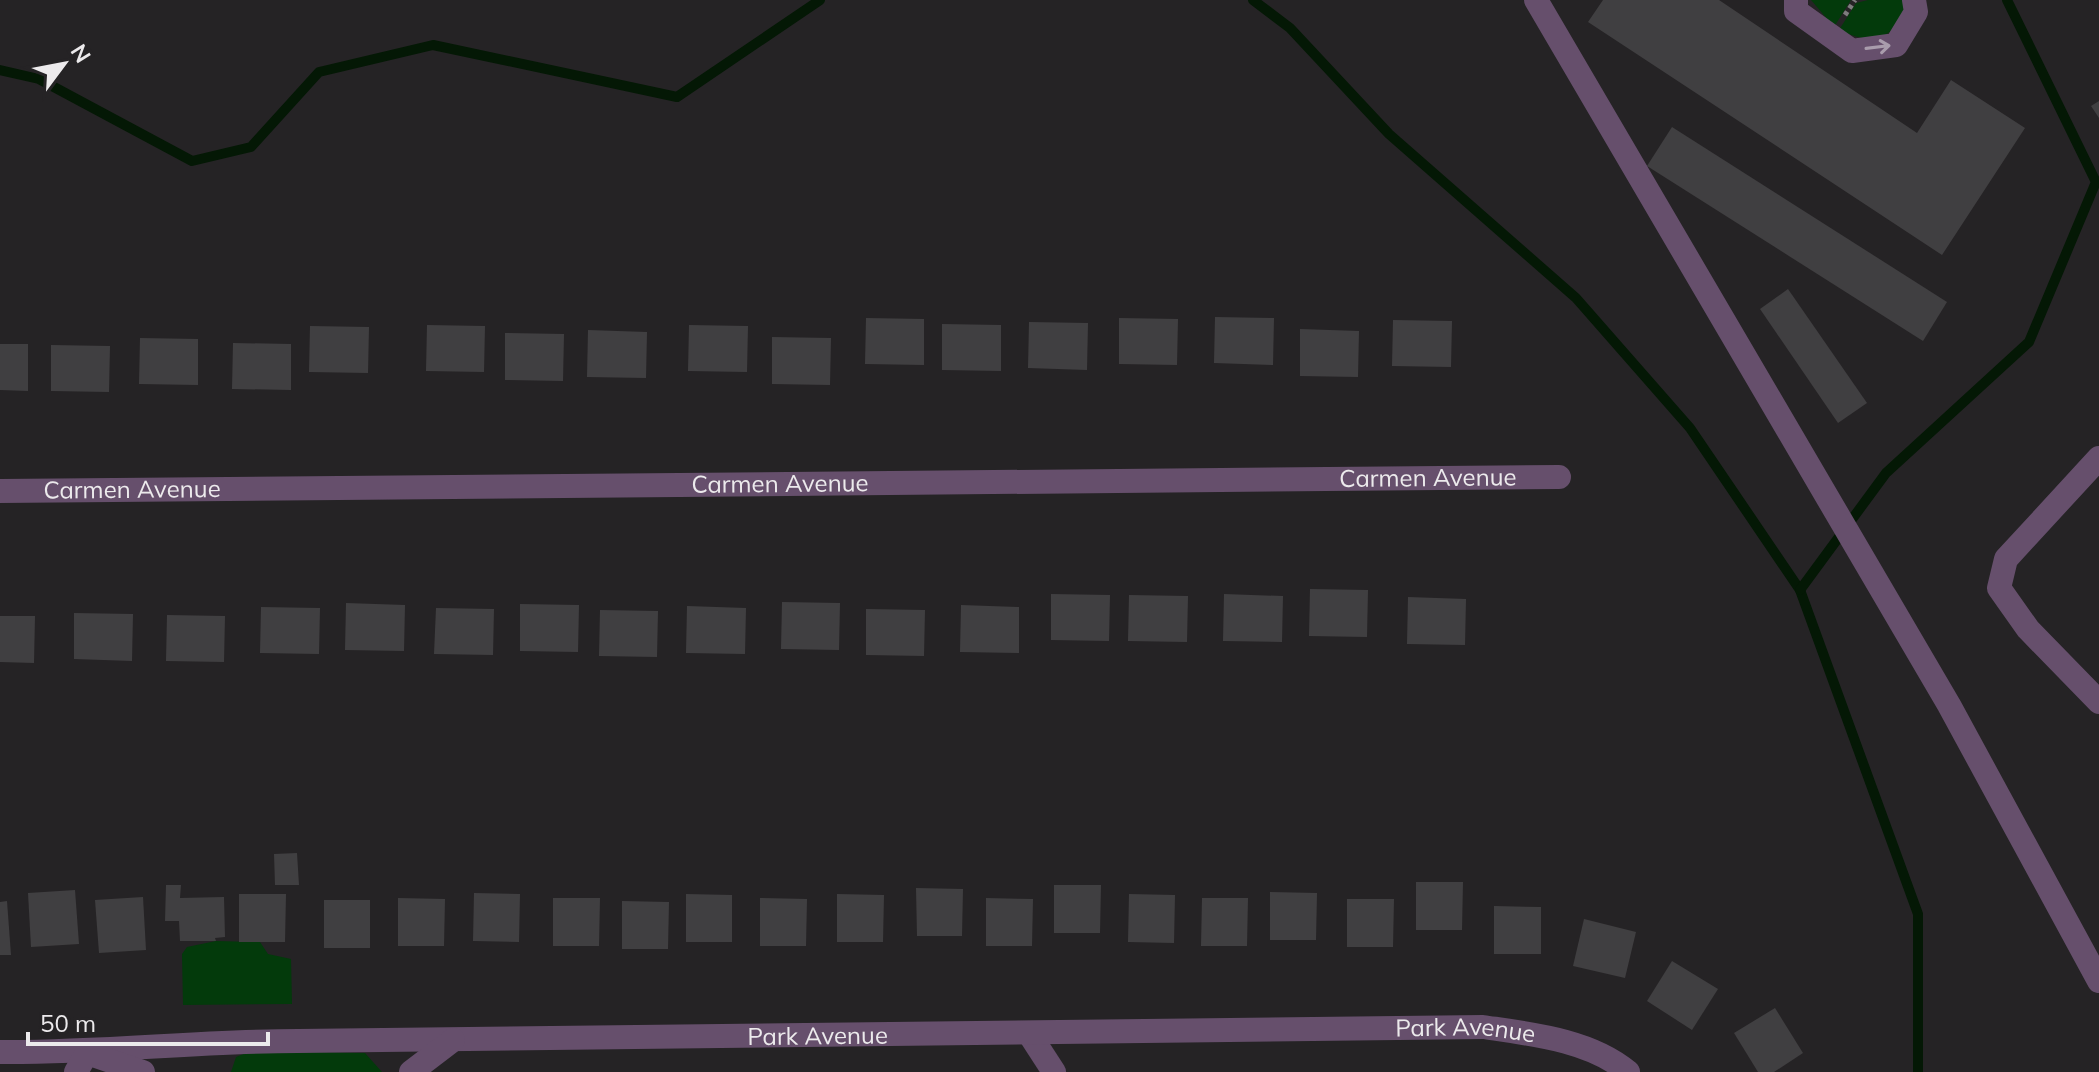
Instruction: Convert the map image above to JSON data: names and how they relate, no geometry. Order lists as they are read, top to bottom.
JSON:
{
  "streets": {
    "street": ["Carmen Avenue", "Park Avenue"]
  },
  "scale_bar": "50 m",
  "north": "top right"
}
